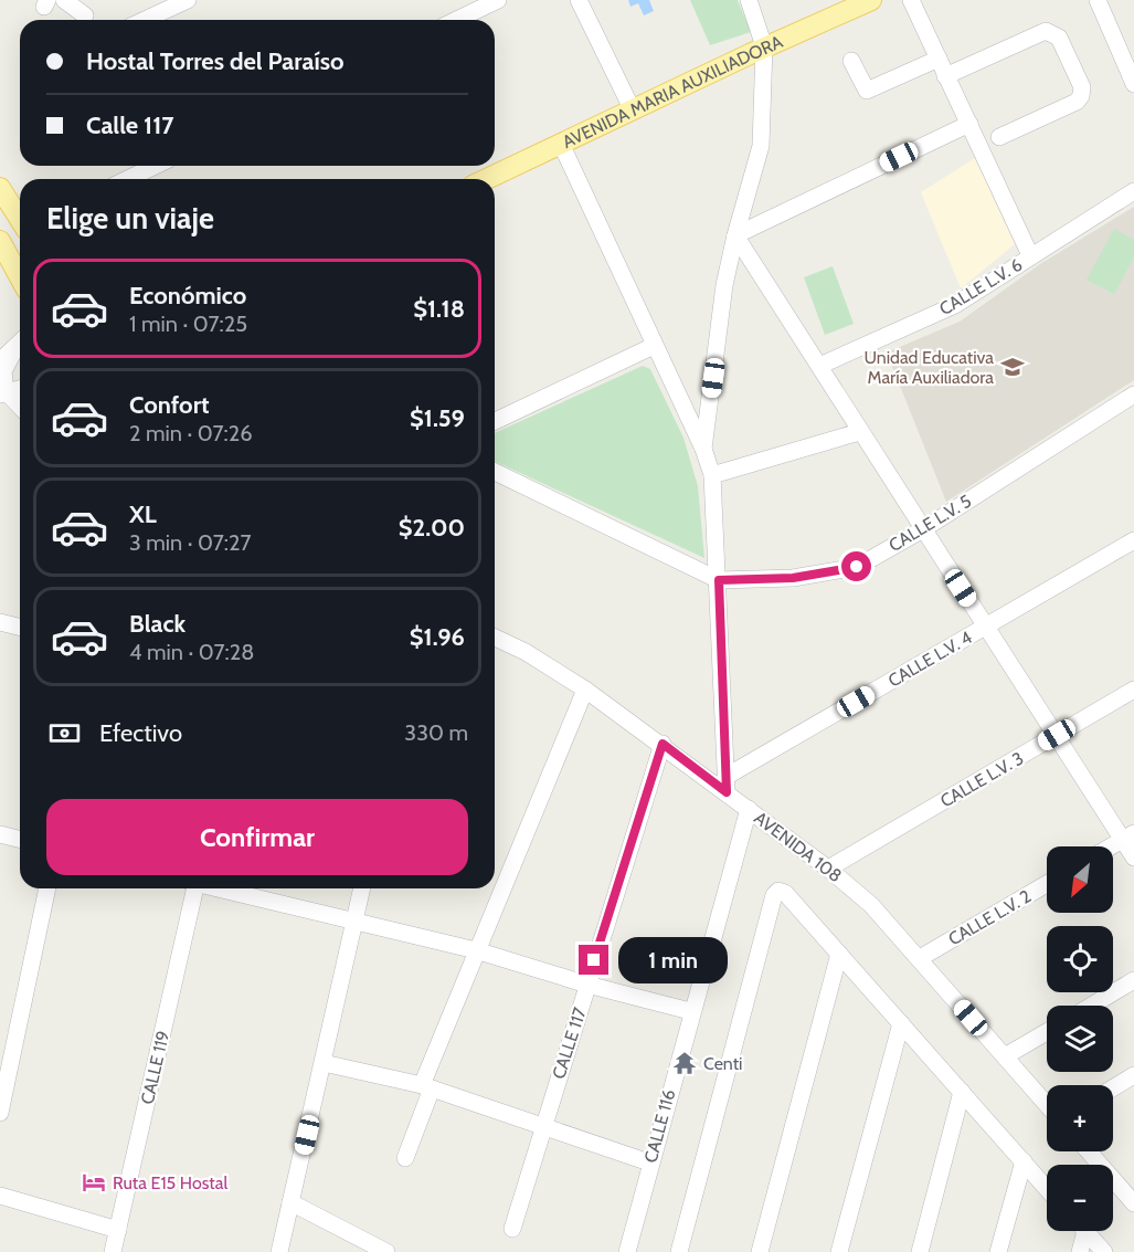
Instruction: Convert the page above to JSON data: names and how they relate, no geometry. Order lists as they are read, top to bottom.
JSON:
{
  "streets": {
    "main road": ["AVENIDA MARIA AUXILIADORA"],
    "street": [
      "CALLE L.V. 6",
      "CALLE L.V. 5",
      "CALLE L.V. 4",
      "CALLE L.V. 3",
      "AVENIDA 108",
      "CALLE L.V. 2",
      "CALLE 117",
      "CALLE 119",
      "CALLE 116"
    ]
  },
  "crossings": [
    ["CALLE L.V. 4", "AVENIDA 108"],
    ["CALLE L.V. 3", "AVENIDA 108"],
    ["AVENIDA 108", "CALLE L.V. 2"],
    ["AVENIDA 108", "CALLE 117"],
    ["AVENIDA 108", "CALLE 116"]
  ],
  "places": {
    "school or university": ["Unidad Educativa María Auxiliadora"],
    "temple": ["Centi"],
    "hotel": ["Ruta E15 Hostal"]
  },
  "north": "bottom left",
  "page": {
    "banner": ["Hostal Torres del Paraíso", "Calle 117"],
    "heading": "Elige un viaje",
    "list": [
      {
        "name": "Económico",
        "note": "1 min · 07:25",
        "value": "$1.18"
      },
      {
        "name": "Confort",
        "note": "2 min · 07:26",
        "value": "$1.59"
      },
      {
        "name": "XL",
        "note": "3 min · 07:27",
        "value": "$2.00"
      },
      {
        "name": "Black",
        "note": "4 min · 07:28",
        "value": "$1.96"
      }
    ],
    "pay": ["Efectivo", "330 m"],
    "buttons": "Confirmar",
    "map_buttons": ["+", "−"],
    "bubble": "1 min"
  }
}
